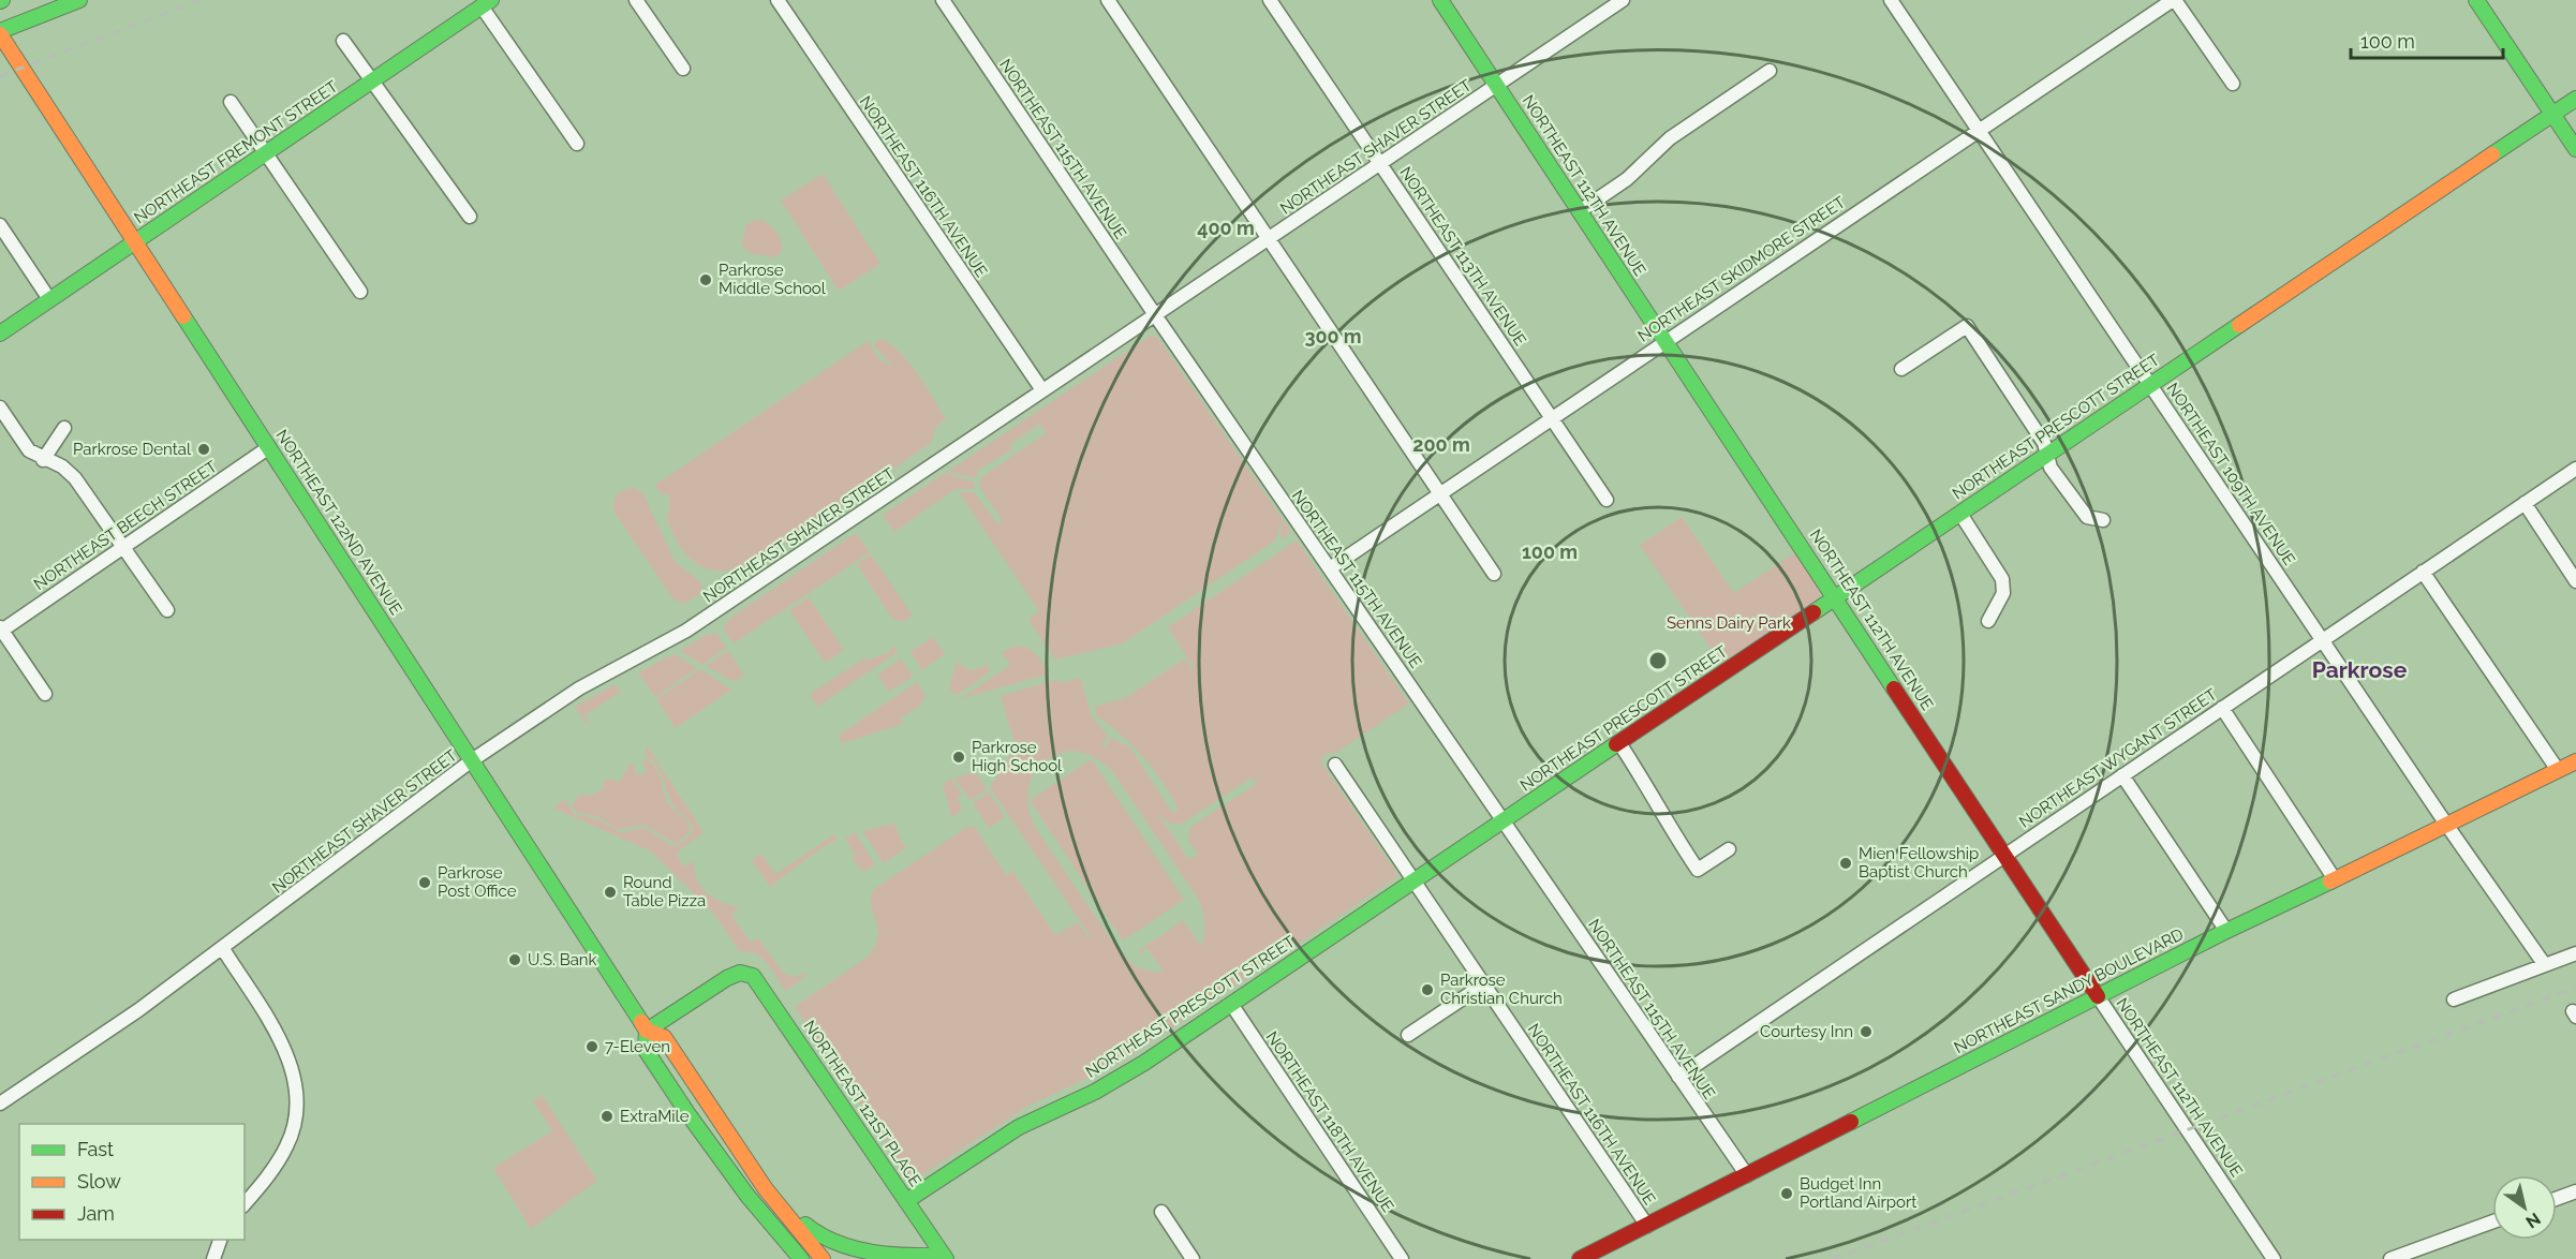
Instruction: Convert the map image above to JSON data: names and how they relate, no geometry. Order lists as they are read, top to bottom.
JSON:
{
  "streets": {
    "main road": [
      "NORTHEAST FREMONT STREET",
      "NORTHEAST 112TH AVENUE",
      "NORTHEAST PRESCOTT STREET",
      "NORTHEAST 122ND AVENUE",
      "NORTHEAST SANDY BOULEVARD",
      "NORTHEAST 121ST PLACE"
    ],
    "street": [
      "NORTHEAST SHAVER STREET",
      "NORTHEAST 115TH AVENUE",
      "NORTHEAST 116TH AVENUE",
      "NORTHEAST 113TH AVENUE",
      "NORTHEAST SKIDMORE STREET",
      "NORTHEAST 109TH AVENUE",
      "NORTHEAST BEECH STREET",
      "NORTHEAST WYGANT STREET",
      "NORTHEAST 118TH AVENUE"
    ]
  },
  "crossings": [
    ["NORTHEAST SHAVER STREET", "NORTHEAST 115TH AVENUE"],
    ["NORTHEAST SHAVER STREET", "NORTHEAST 112TH AVENUE"],
    ["NORTHEAST SHAVER STREET", "NORTHEAST 116TH AVENUE"],
    ["NORTHEAST SHAVER STREET", "NORTHEAST 113TH AVENUE"],
    ["NORTHEAST SHAVER STREET", "NORTHEAST 122ND AVENUE"],
    ["NORTHEAST 115TH AVENUE", "NORTHEAST SKIDMORE STREET"],
    ["NORTHEAST 115TH AVENUE", "NORTHEAST PRESCOTT STREET"],
    ["NORTHEAST 115TH AVENUE", "NORTHEAST WYGANT STREET"],
    ["NORTHEAST 115TH AVENUE", "NORTHEAST SANDY BOULEVARD"],
    ["NORTHEAST FREMONT STREET", "NORTHEAST 122ND AVENUE"],
    ["NORTHEAST 112TH AVENUE", "NORTHEAST SKIDMORE STREET"],
    ["NORTHEAST 112TH AVENUE", "NORTHEAST PRESCOTT STREET"],
    ["NORTHEAST 112TH AVENUE", "NORTHEAST WYGANT STREET"],
    ["NORTHEAST 112TH AVENUE", "NORTHEAST SANDY BOULEVARD"],
    ["NORTHEAST 116TH AVENUE", "NORTHEAST PRESCOTT STREET"],
    ["NORTHEAST 116TH AVENUE", "NORTHEAST SANDY BOULEVARD"],
    ["NORTHEAST 113TH AVENUE", "NORTHEAST SKIDMORE STREET"],
    ["NORTHEAST SKIDMORE STREET", "NORTHEAST 109TH AVENUE"],
    ["NORTHEAST PRESCOTT STREET", "NORTHEAST 109TH AVENUE"],
    ["NORTHEAST PRESCOTT STREET", "NORTHEAST 121ST PLACE"],
    ["NORTHEAST PRESCOTT STREET", "NORTHEAST 118TH AVENUE"],
    ["NORTHEAST 109TH AVENUE", "NORTHEAST WYGANT STREET"],
    ["NORTHEAST 109TH AVENUE", "NORTHEAST SANDY BOULEVARD"],
    ["NORTHEAST 122ND AVENUE", "NORTHEAST BEECH STREET"],
    ["NORTHEAST 122ND AVENUE", "NORTHEAST 121ST PLACE"]
  ],
  "districts": ["Parkrose"],
  "parks": ["Senns Dairy Park"],
  "places": [
    "Parkrose Middle School",
    "Parkrose Dental",
    "Parkrose High School",
    "Mien Fellowship Baptist Church",
    "Parkrose Post Office",
    "Round Table Pizza",
    "U.S. Bank",
    "Parkrose Christian Church",
    "Courtesy Inn",
    "7-Eleven",
    "ExtraMile",
    "Budget Inn Portland Airport"
  ],
  "legend": ["Fast", "Slow", "Jam"],
  "scale_bar": "100 m",
  "north": "bottom right",
  "rings": [
    "400 m",
    "300 m",
    "200 m",
    "100 m"
  ]
}
